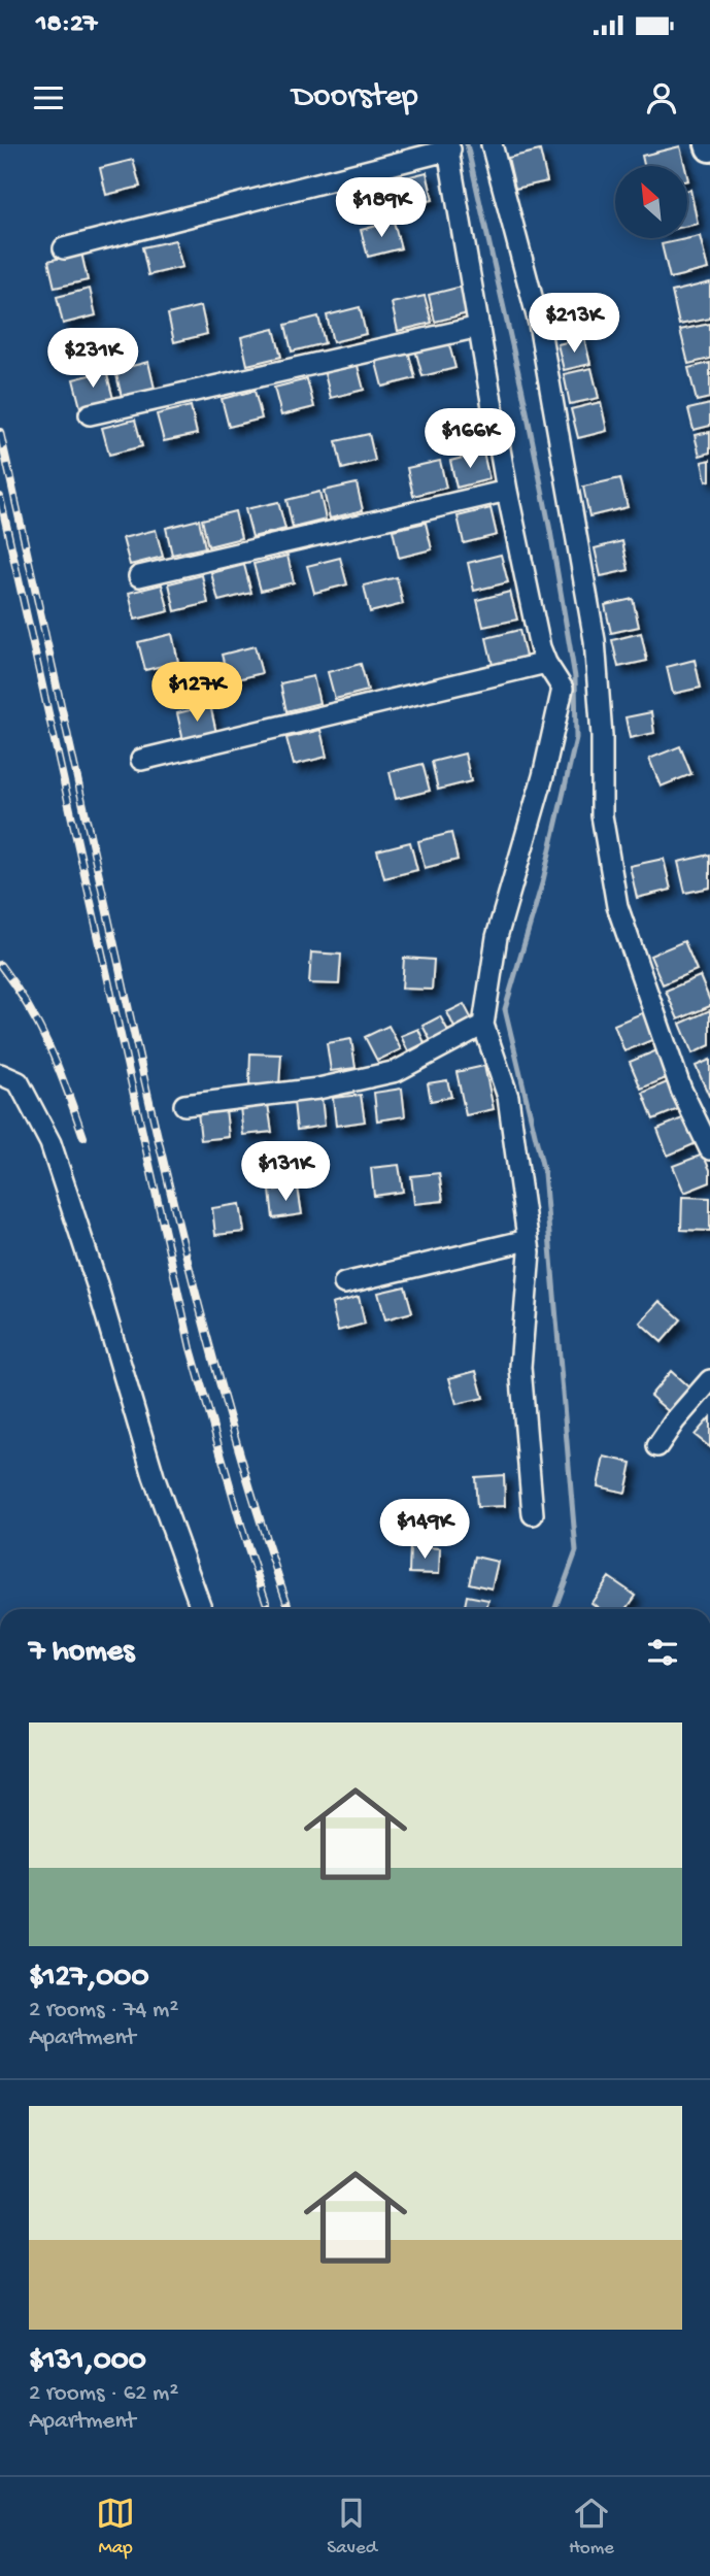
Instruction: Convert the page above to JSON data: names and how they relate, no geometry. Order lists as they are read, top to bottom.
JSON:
{
  "north": "top left",
  "page": {
    "status": "18:27",
    "header": "Doorstep",
    "price": [
      "$189K",
      "$213K",
      "$231K",
      "$166K",
      "$127K",
      "$131K",
      "$149K"
    ],
    "heading": "7 homes",
    "list": [
      {
        "name": "$127,000",
        "note": "2 rooms · 74 m² · Apartment"
      },
      {
        "name": "$131,000",
        "note": "2 rooms · 62 m² · Apartment"
      }
    ],
    "tabs": ["Map", "Saved", "Home"]
  }
}
